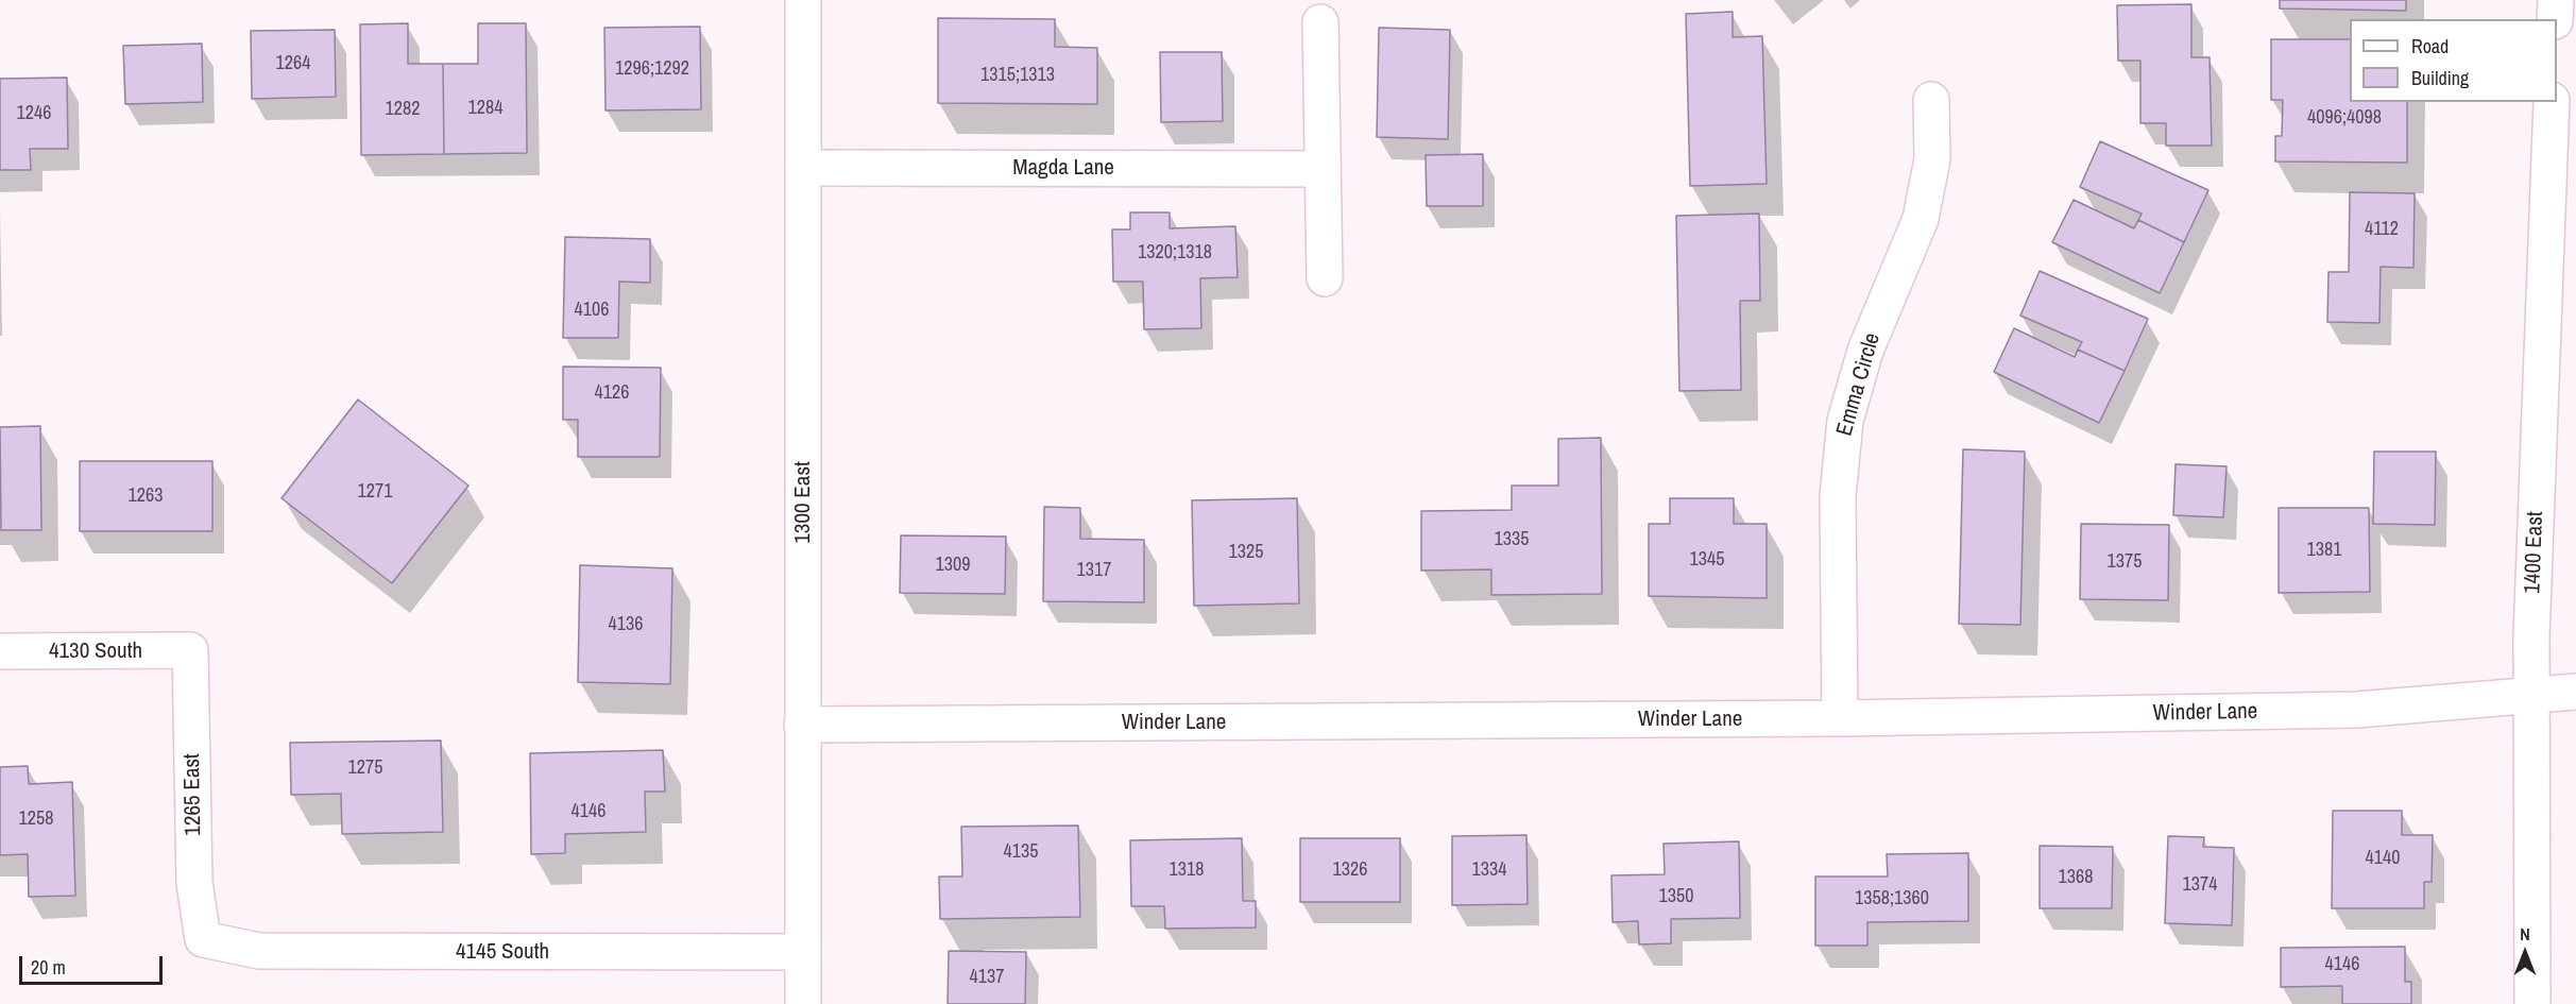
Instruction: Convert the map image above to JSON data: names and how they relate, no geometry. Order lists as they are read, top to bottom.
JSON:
{
  "streets": {
    "street": [
      "Magda Lane",
      "Emma Circle",
      "1300 East",
      "1400 East",
      "4130 South",
      "Winder Lane",
      "1265 East",
      "4145 South"
    ]
  },
  "crossings": [
    ["Magda Lane", "1300 East"],
    ["Emma Circle", "Winder Lane"],
    ["1300 East", "Winder Lane"],
    ["1300 East", "4145 South"],
    ["1400 East", "Winder Lane"],
    ["4130 South", "1265 East"],
    ["1265 East", "4145 South"]
  ],
  "house_numbers": [
    "1264",
    "1296;1292",
    "1315;1313",
    "1284",
    "1282",
    "1246",
    "4096;4098",
    "4112",
    "1320;1318",
    "4106",
    "4126",
    "1271",
    "1263",
    "1335",
    "1381",
    "1325",
    "1345",
    "1375",
    "1309",
    "1317",
    "4136",
    "1275",
    "4146",
    "1258",
    "4135",
    "4140",
    "1318",
    "1326",
    "1334",
    "1368",
    "1374",
    "1350",
    "1358;1360",
    "4146",
    "4137"
  ],
  "legend": ["Road", "Building"],
  "scale_bar": "20 m",
  "north": "top"
}
